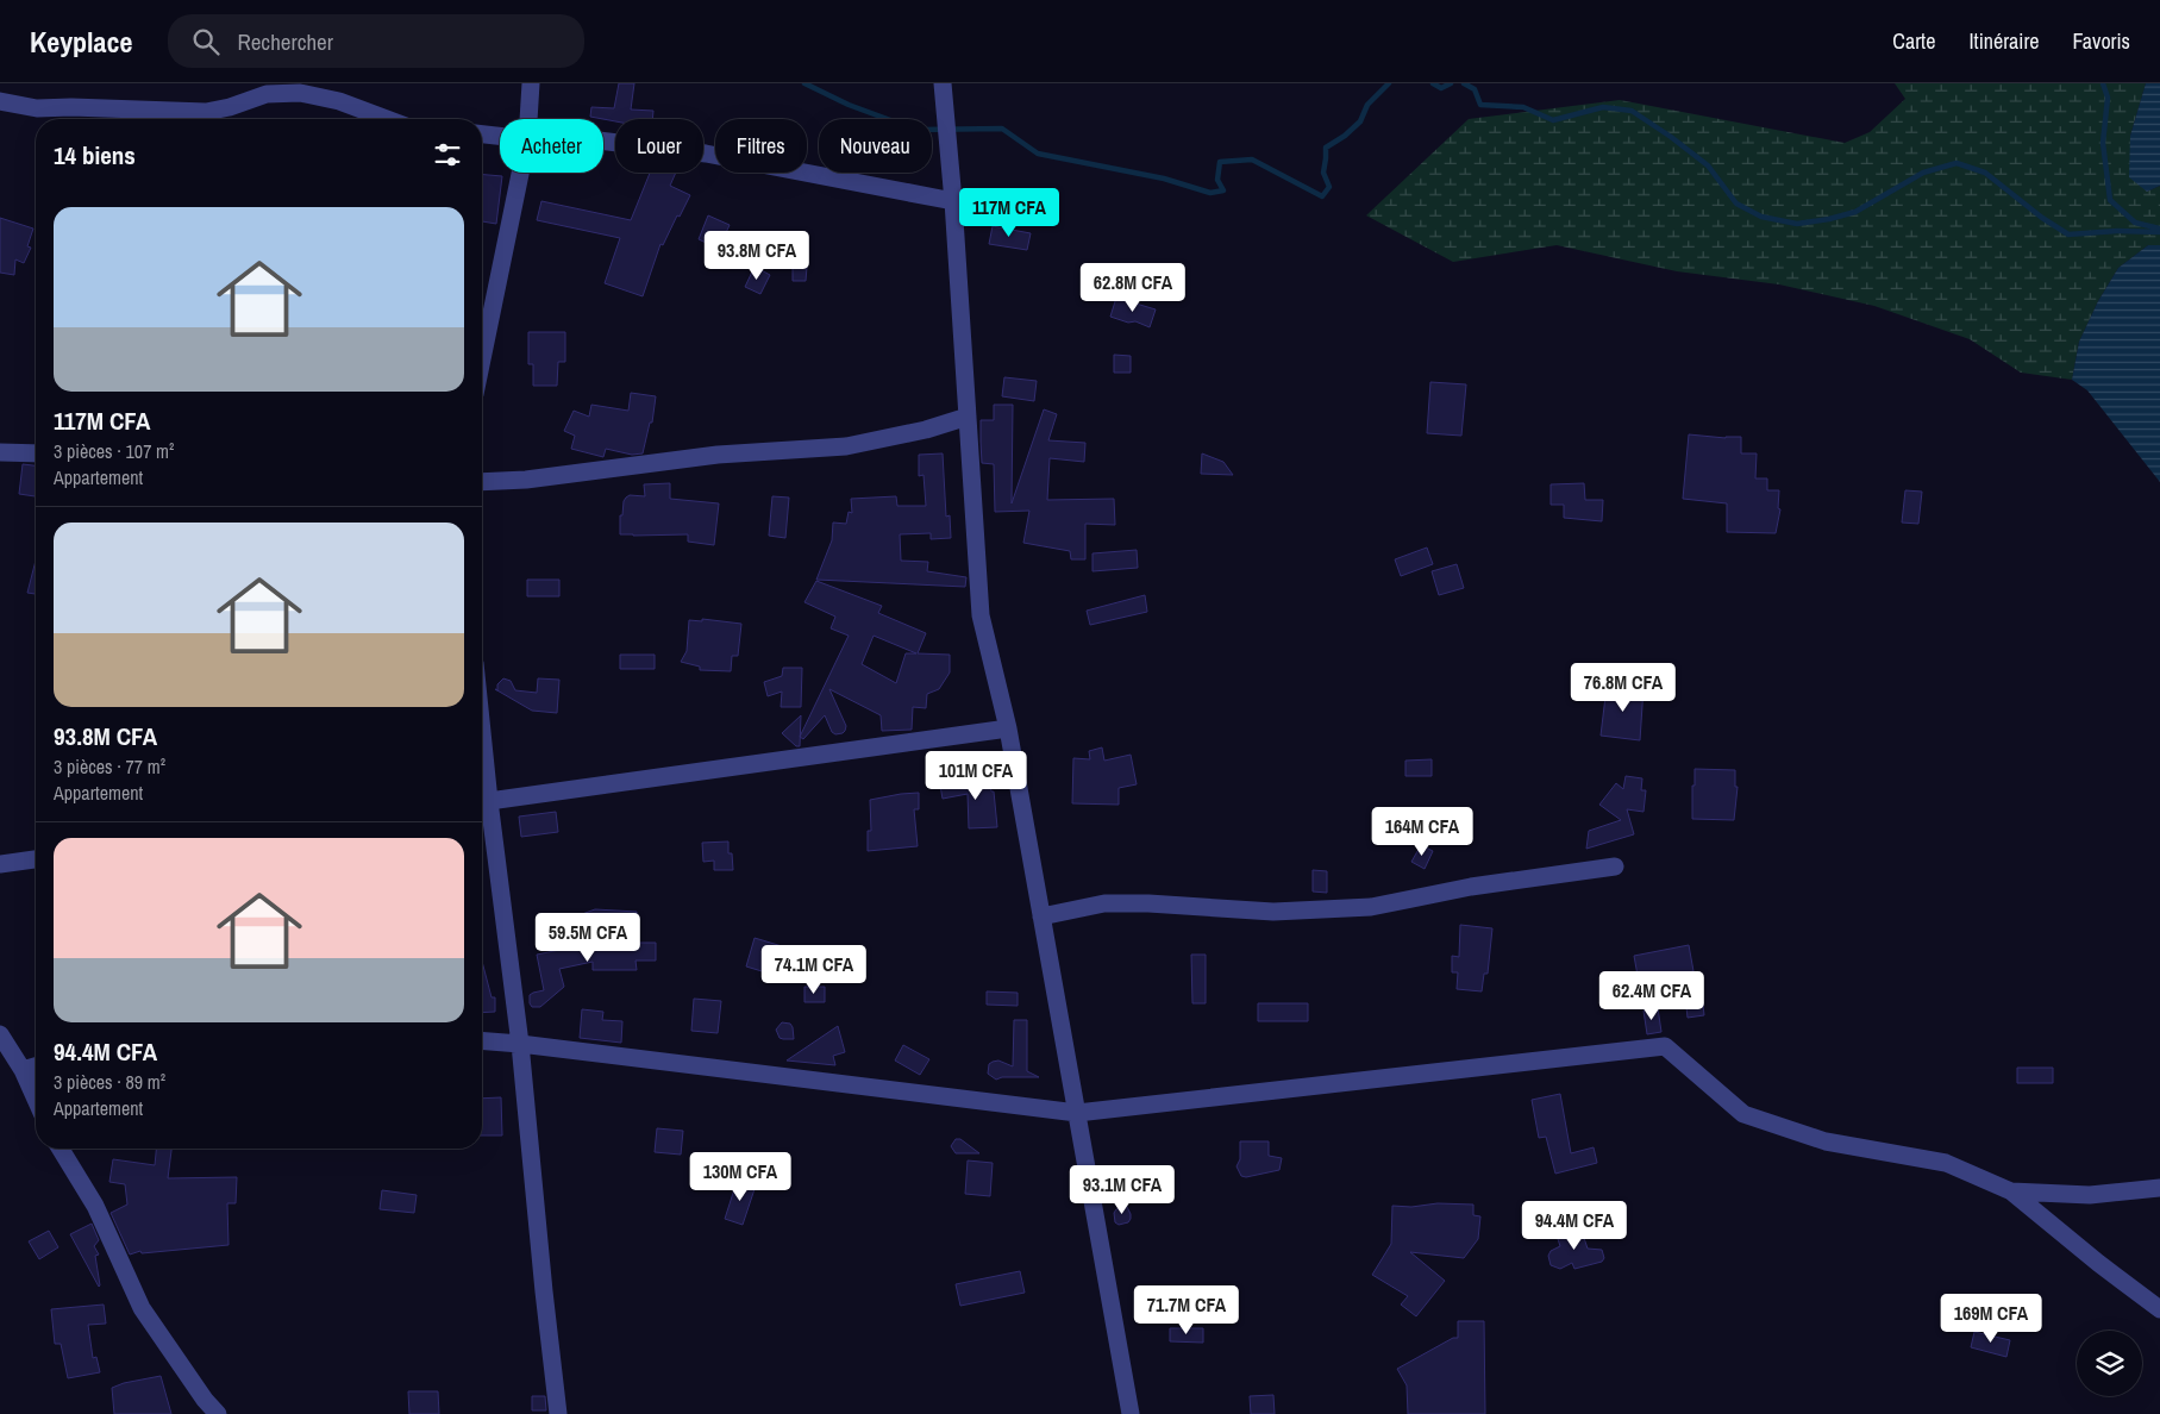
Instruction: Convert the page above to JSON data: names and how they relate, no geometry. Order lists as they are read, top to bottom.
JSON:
{
  "page": {
    "header": "Keyplace",
    "search": "Rechercher",
    "nav": ["Carte", "Itinéraire", "Favoris"],
    "chip": [
      "Acheter",
      "Louer",
      "Filtres",
      "Nouveau"
    ],
    "heading": "14 biens",
    "price": [
      "117M CFA",
      "93.8M CFA",
      "62.8M CFA",
      "76.8M CFA",
      "101M CFA",
      "164M CFA",
      "59.5M CFA",
      "74.1M CFA",
      "62.4M CFA",
      "130M CFA",
      "93.1M CFA",
      "94.4M CFA",
      "71.7M CFA",
      "169M CFA"
    ],
    "list": [
      {
        "name": "117M CFA",
        "note": "3 pièces · 107 m² · Appartement"
      },
      {
        "name": "93.8M CFA",
        "note": "3 pièces · 77 m² · Appartement"
      },
      {
        "name": "94.4M CFA",
        "note": "3 pièces · 89 m² · Appartement"
      }
    ]
  }
}
